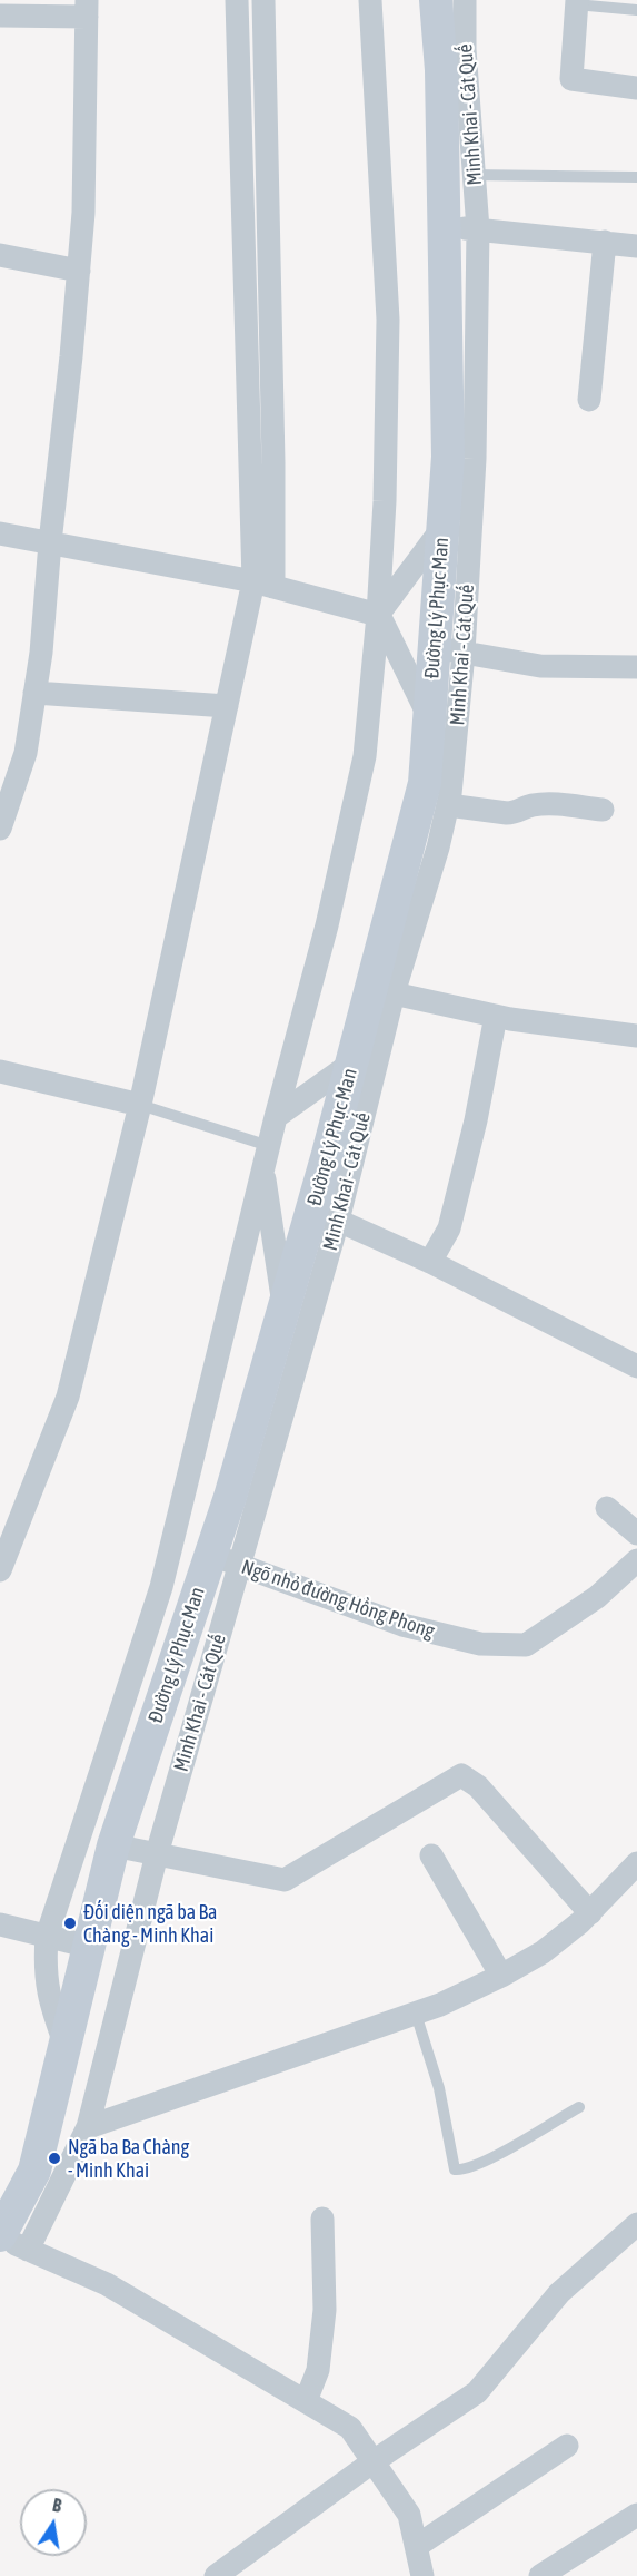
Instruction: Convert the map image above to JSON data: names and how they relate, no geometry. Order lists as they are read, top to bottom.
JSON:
{
  "streets": {
    "main road": ["Đường Lý Phục Man"],
    "street": ["Minh Khai - Cát Quế", "Ngõ nhỏ đường Hồng Phong"]
  },
  "crossings": [
    ["Minh Khai - Cát Quế", "Đường Lý Phục Man"],
    ["Minh Khai - Cát Quế", "Ngõ nhỏ đường Hồng Phong"],
    ["Đường Lý Phục Man", "Ngõ nhỏ đường Hồng Phong"]
  ],
  "places": ["Đối diện ngã ba Ba Chàng - Minh Khai", "Ngã ba Ba Chàng - Minh Khai"],
  "north": "top"
}
